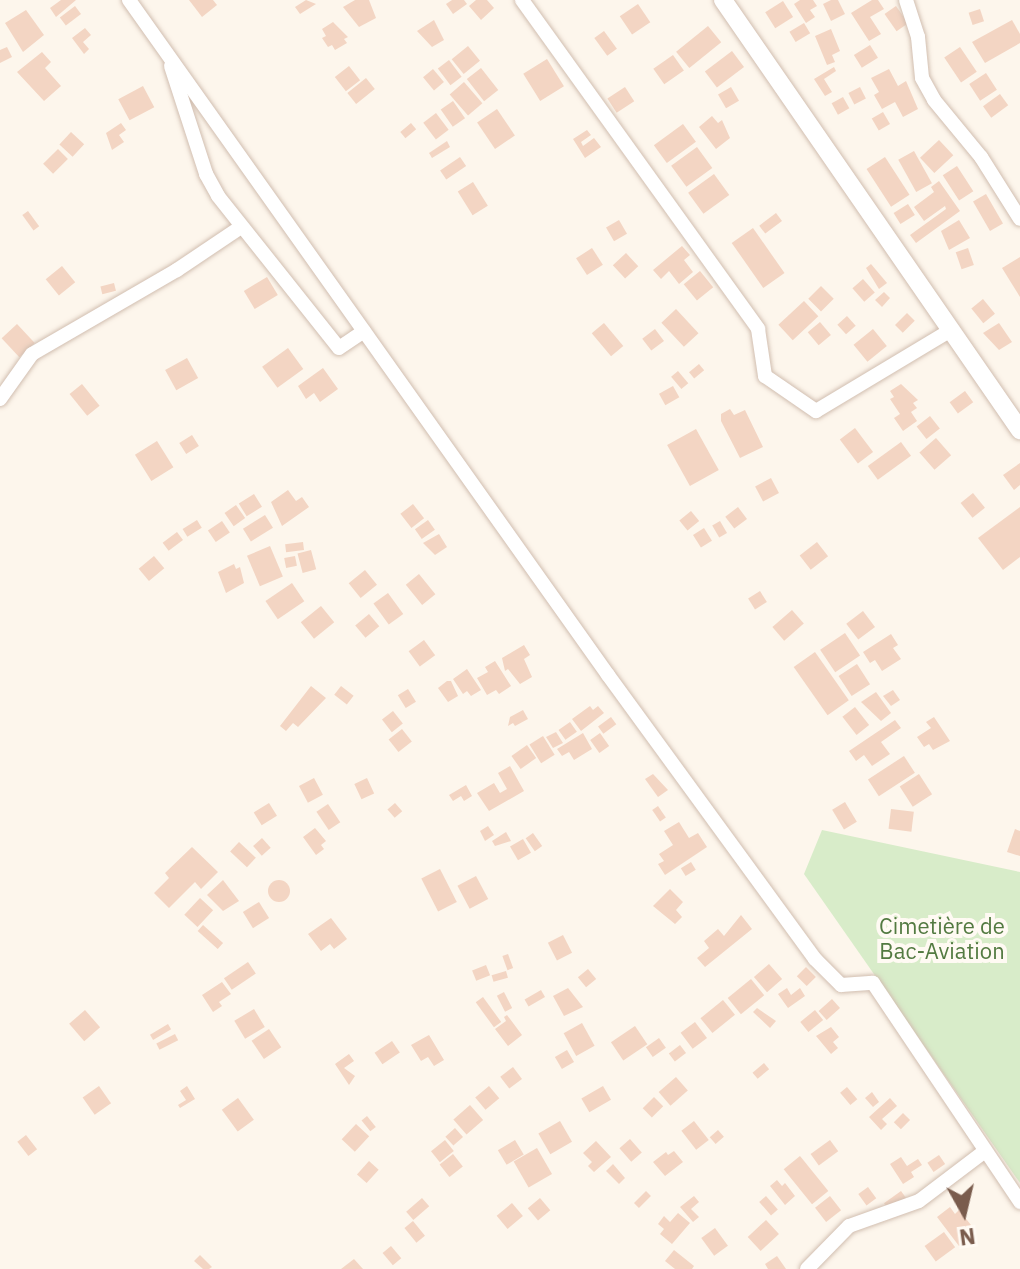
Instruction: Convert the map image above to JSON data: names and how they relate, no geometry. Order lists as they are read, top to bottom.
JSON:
{
  "parks": ["Cimetière de Bac-Aviation"],
  "north": "bottom"
}
